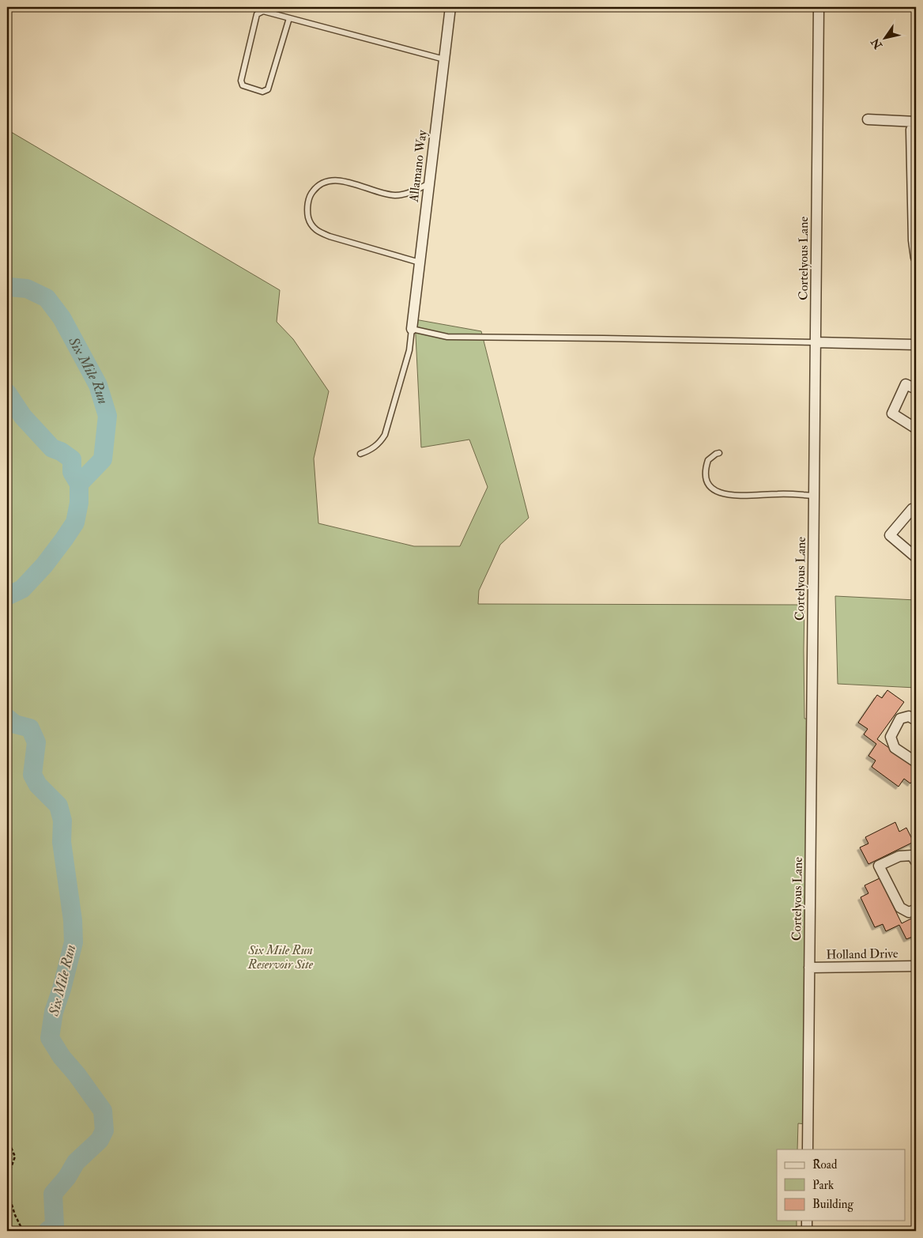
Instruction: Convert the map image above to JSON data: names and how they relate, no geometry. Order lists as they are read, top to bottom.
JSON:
{
  "streets": {
    "street": ["Allamano Way", "Cortelyous Lane", "Holland Drive"]
  },
  "crossings": [
    ["Cortelyous Lane", "Holland Drive"]
  ],
  "water": ["Six Mile Run"],
  "parks": ["Six Mile Run Reservoir Site"],
  "legend": ["Road", "Park", "Building"],
  "north": "bottom left"
}
